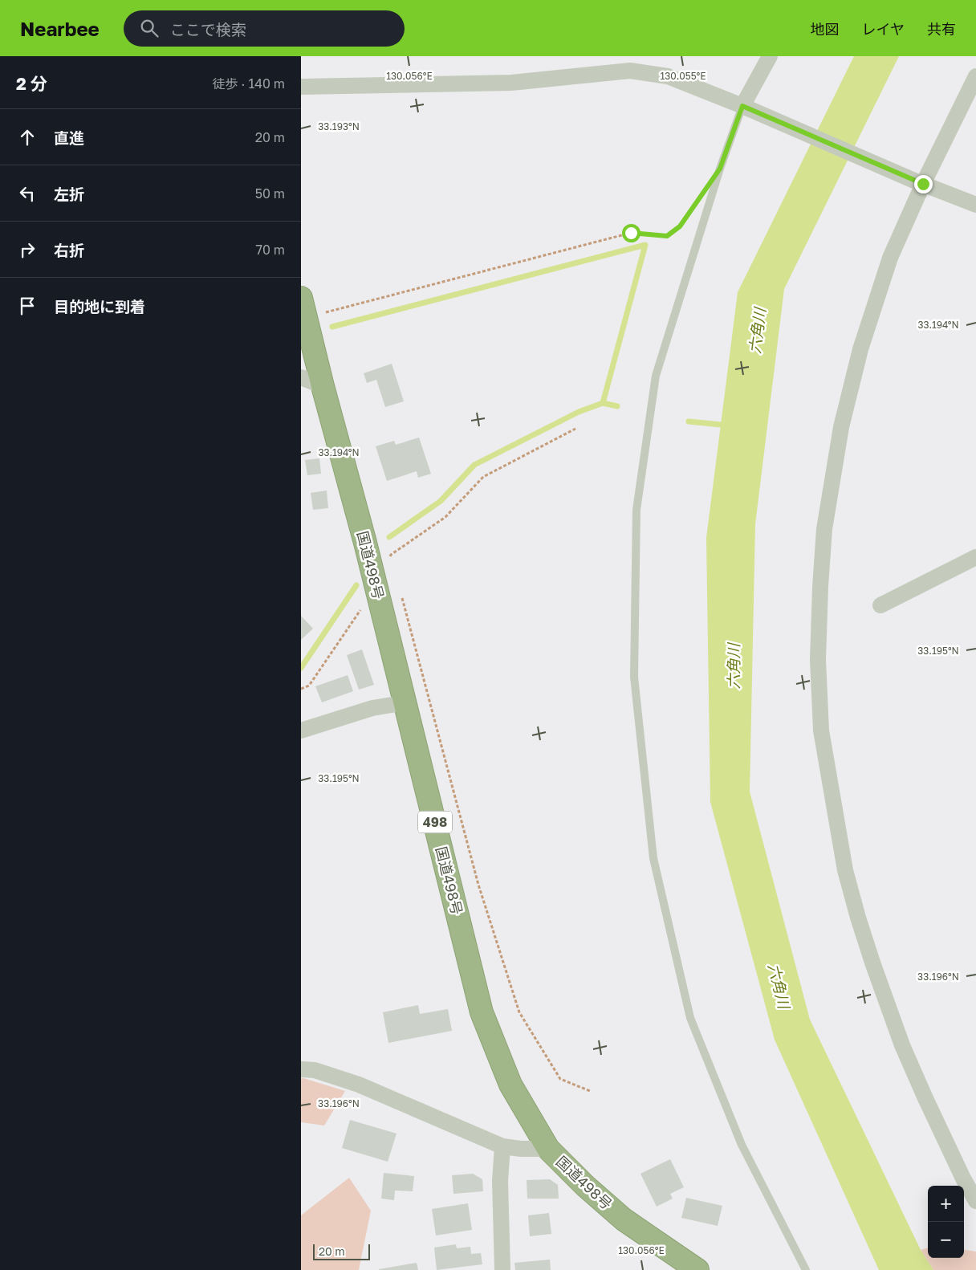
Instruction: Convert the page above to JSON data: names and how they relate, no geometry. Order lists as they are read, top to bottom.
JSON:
{
  "streets": {
    "highway": ["国道498号", "498"]
  },
  "water": ["六角川"],
  "scale_bar": "20 m",
  "page": {
    "header": "Nearbee",
    "search": "ここで検索",
    "nav": ["地図", "レイヤ", "共有"],
    "heading": ["2 分", "徒歩 · 140 m"],
    "list": [
      ["直進", "20 m"],
      ["左折", "50 m"],
      ["右折", "70 m"],
      "目的地に到着"
    ],
    "map_buttons": ["+", "−"],
    "scale": "20 m"
  },
  "coordinates": [
    "130.056°E",
    "130.055°E",
    "33.193°N",
    "33.194°N",
    "33.195°N",
    "33.196°N"
  ]
}
